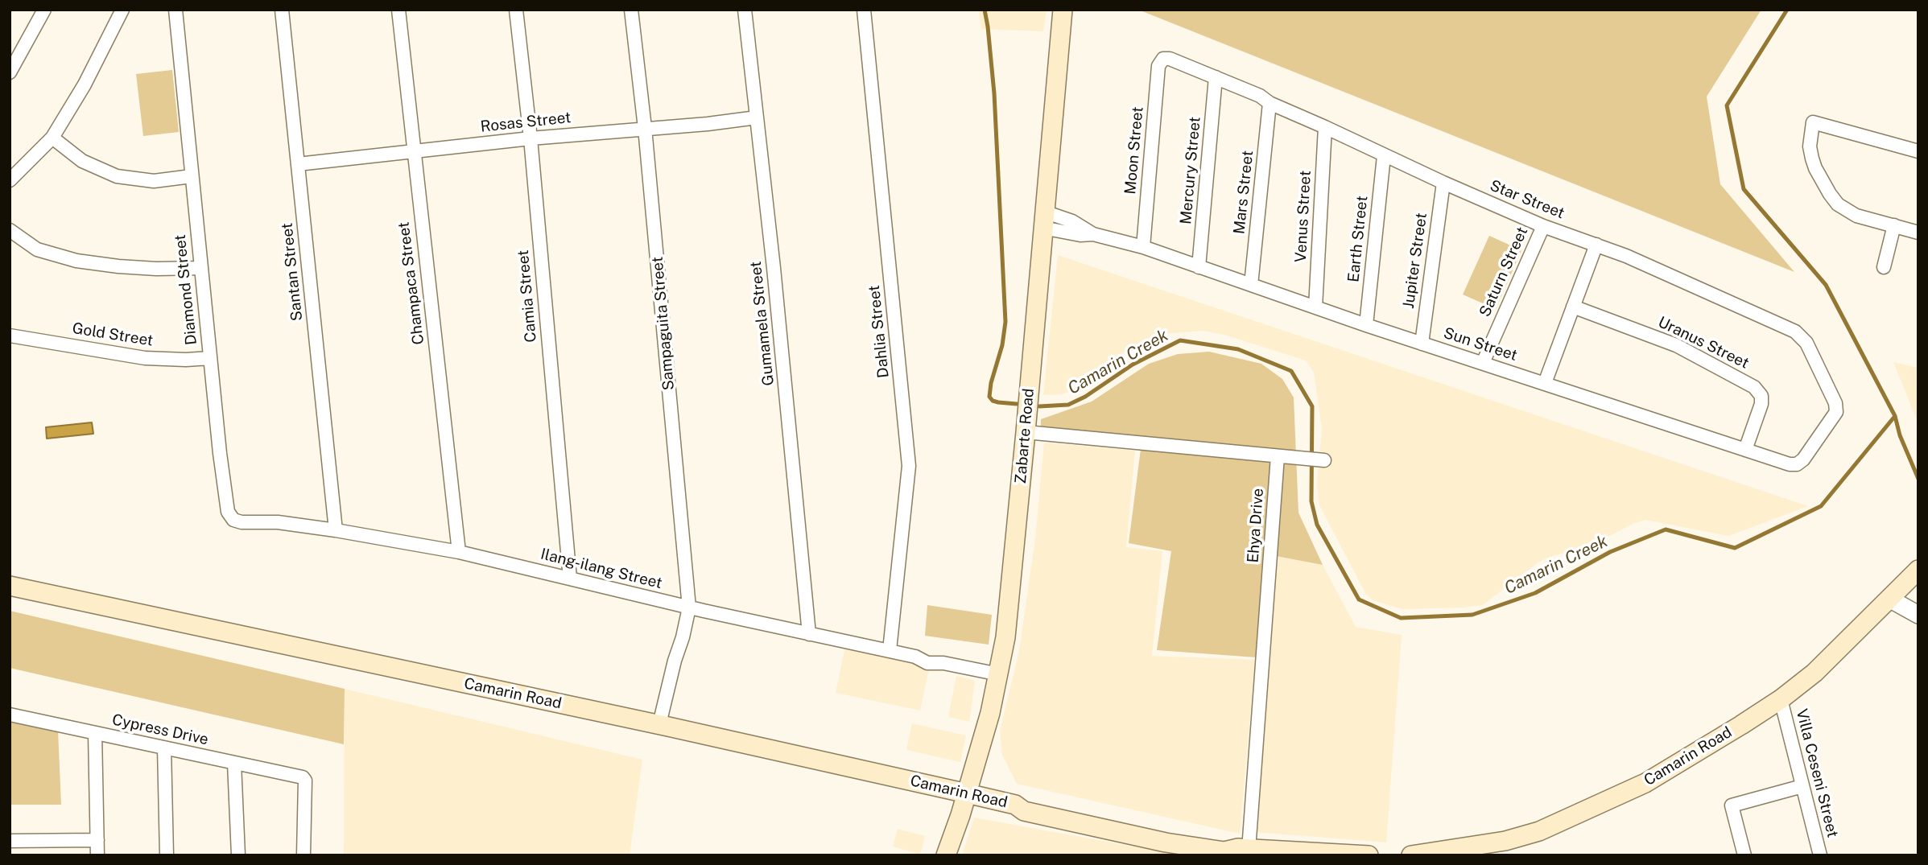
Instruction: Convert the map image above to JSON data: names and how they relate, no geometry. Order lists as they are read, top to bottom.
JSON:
{
  "streets": {
    "main road": ["Zabarte Road", "Camarin Road"],
    "street": [
      "Rosas Street",
      "Moon Street",
      "Mercury Street",
      "Mars Street",
      "Star Street",
      "Venus Street",
      "Earth Street",
      "Jupiter Street",
      "Santan Street",
      "Saturn Street",
      "Champaca Street",
      "Diamond Street",
      "Camia Street",
      "Sampaguita Street",
      "Gumamela Street",
      "Dahlia Street",
      "Gold Street",
      "Uranus Street",
      "Sun Street",
      "Ehya Drive",
      "Ilang-ilang Street",
      "Cypress Drive",
      "Villa Ceseni Street"
    ]
  },
  "crossings": [
    ["Rosas Street", "Santan Street"],
    ["Rosas Street", "Champaca Street"],
    ["Rosas Street", "Camia Street"],
    ["Rosas Street", "Sampaguita Street"],
    ["Rosas Street", "Gumamela Street"],
    ["Moon Street", "Star Street"],
    ["Moon Street", "Sun Street"],
    ["Mercury Street", "Star Street"],
    ["Mercury Street", "Sun Street"],
    ["Mars Street", "Star Street"],
    ["Mars Street", "Sun Street"],
    ["Star Street", "Venus Street"],
    ["Star Street", "Earth Street"],
    ["Star Street", "Jupiter Street"],
    ["Star Street", "Saturn Street"],
    ["Star Street", "Sun Street"],
    ["Venus Street", "Sun Street"],
    ["Earth Street", "Sun Street"],
    ["Jupiter Street", "Sun Street"],
    ["Santan Street", "Ilang-ilang Street"],
    ["Saturn Street", "Sun Street"],
    ["Champaca Street", "Ilang-ilang Street"],
    ["Diamond Street", "Gold Street"],
    ["Diamond Street", "Ilang-ilang Street"],
    ["Camia Street", "Ilang-ilang Street"],
    ["Sampaguita Street", "Ilang-ilang Street"],
    ["Sampaguita Street", "Camarin Road"],
    ["Gumamela Street", "Ilang-ilang Street"],
    ["Dahlia Street", "Ilang-ilang Street"],
    ["Uranus Street", "Sun Street"],
    ["Sun Street", "Zabarte Road"],
    ["Zabarte Road", "Ilang-ilang Street"],
    ["Zabarte Road", "Camarin Road"],
    ["Ehya Drive", "Camarin Road"],
    ["Camarin Road", "Villa Ceseni Street"]
  ],
  "water": ["Camarin Creek"]
}
